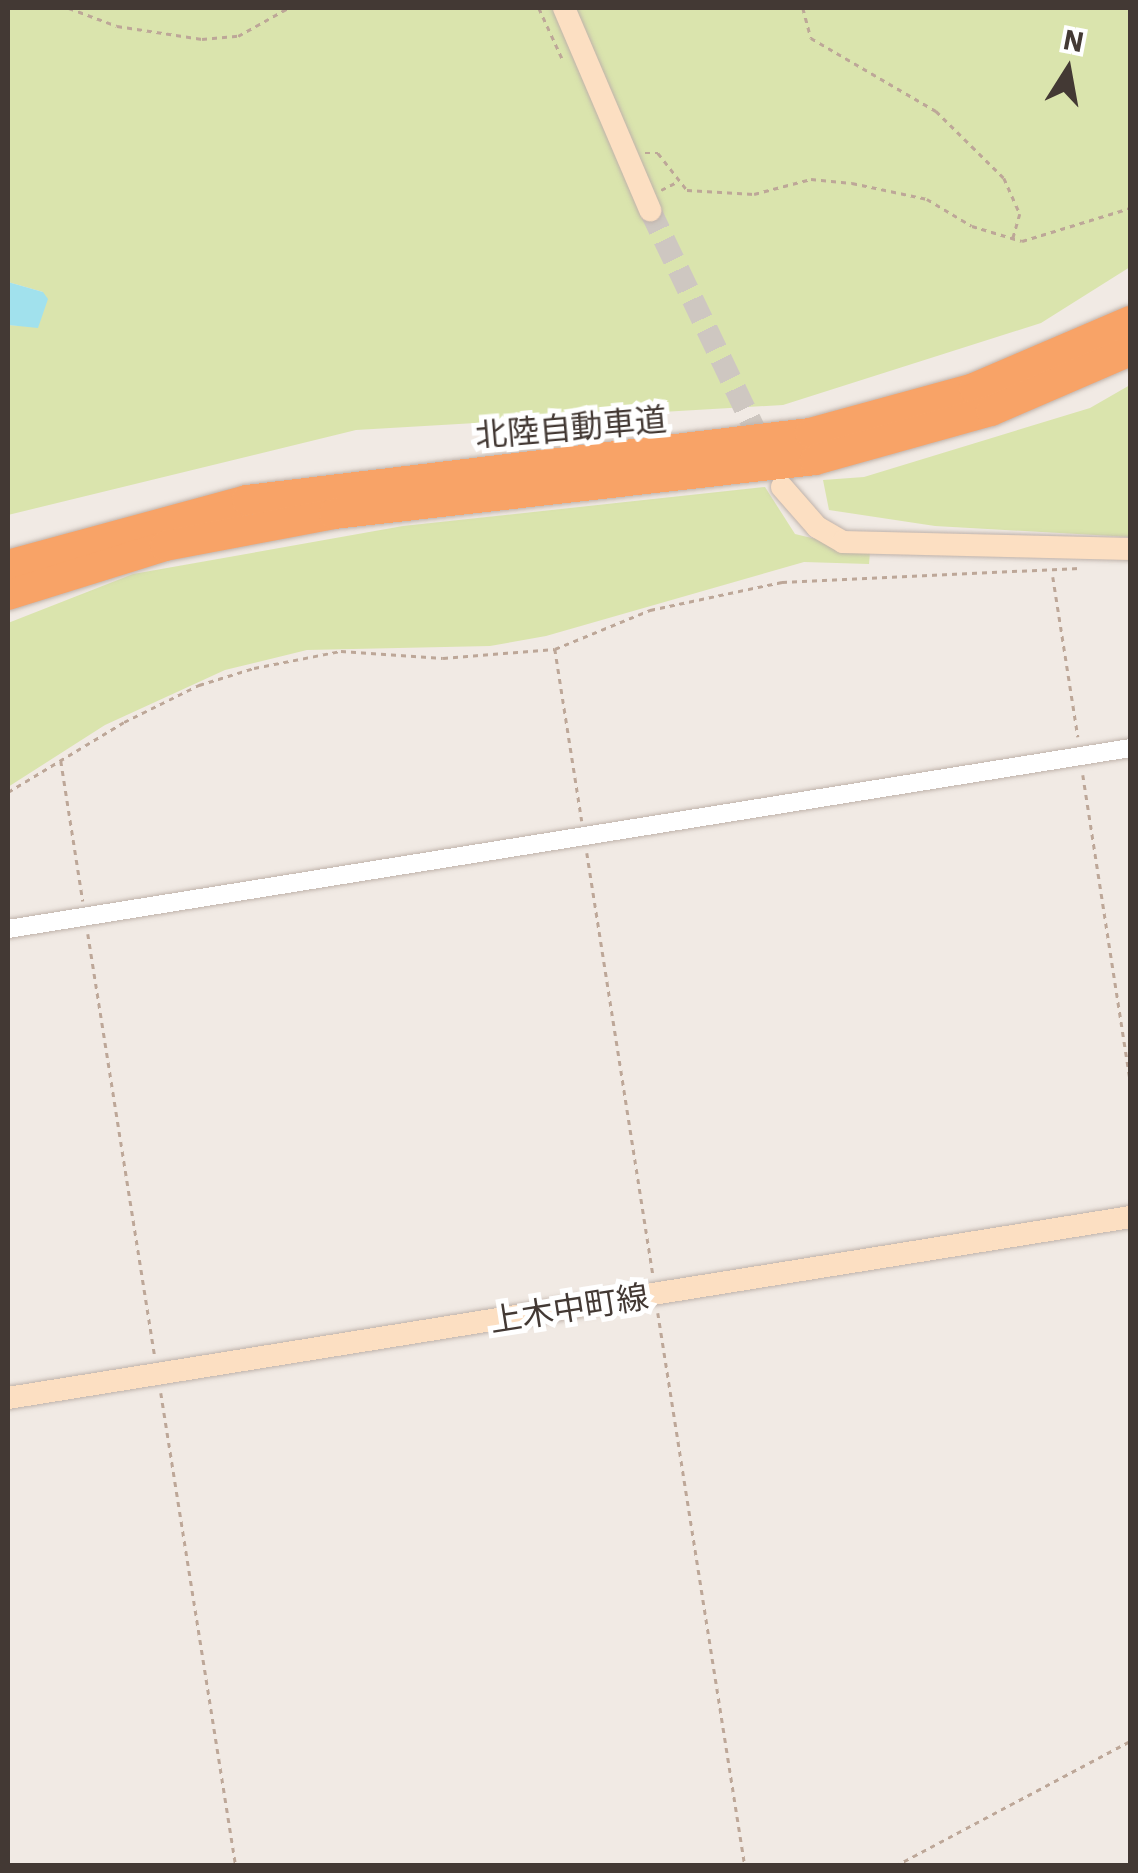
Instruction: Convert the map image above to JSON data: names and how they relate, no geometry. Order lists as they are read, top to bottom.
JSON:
{
  "streets": {
    "highway": ["北陸自動車道"],
    "main road": ["上木中町線"]
  },
  "north": "top"
}
